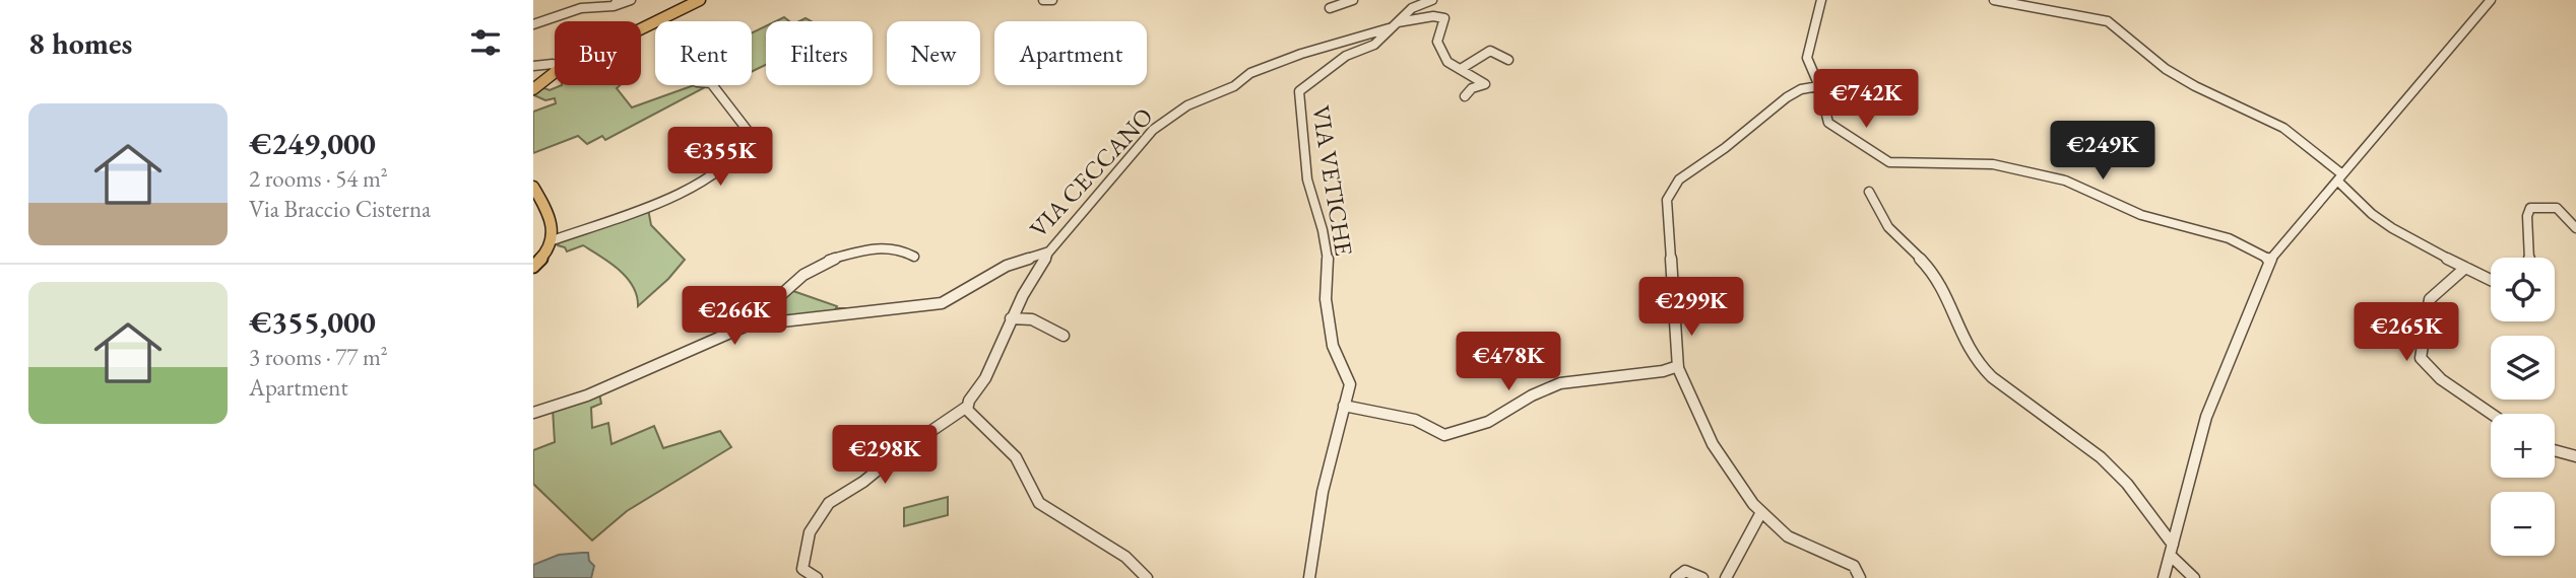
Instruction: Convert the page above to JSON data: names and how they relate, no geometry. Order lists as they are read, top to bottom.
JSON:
{
  "streets": {
    "street": ["VIA CECCANO", "VIA VETICHE"]
  },
  "crossings": [
    ["VIA CECCANO", "VIA VETICHE"]
  ],
  "page": {
    "heading": "8 homes",
    "chip": [
      "Buy",
      "Rent",
      "Filters",
      "New",
      "Apartment"
    ],
    "price": [
      "€742K",
      "€249K",
      "€355K",
      "€299K",
      "€266K",
      "€265K",
      "€478K",
      "€298K"
    ],
    "list": [
      {
        "name": "€249,000",
        "note": "2 rooms · 54 m² · Via Braccio Cisterna"
      },
      {
        "name": "€355,000",
        "note": "3 rooms · 77 m² · Apartment"
      }
    ],
    "map_buttons": ["+", "−"]
  }
}
